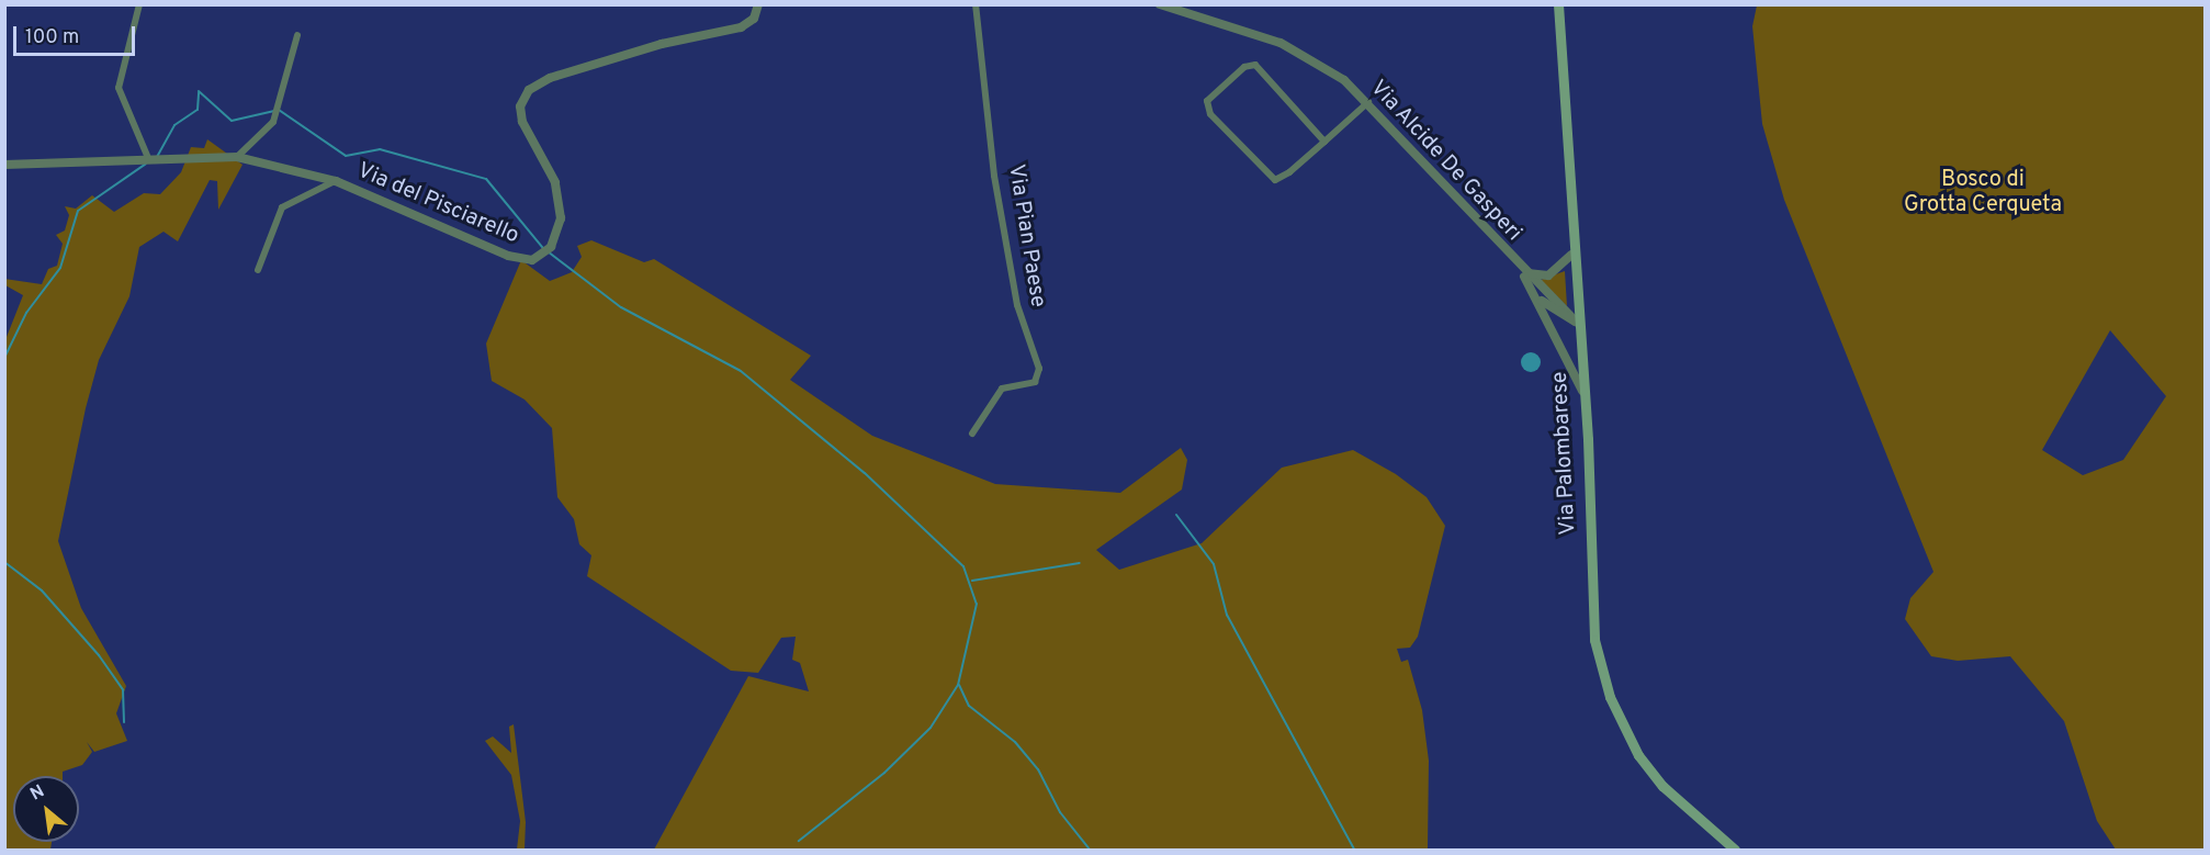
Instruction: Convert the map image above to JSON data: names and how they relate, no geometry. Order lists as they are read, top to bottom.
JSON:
{
  "streets": {
    "main road": ["Via Palombarese"],
    "street": ["Via Alcide De Gasperi", "Via del Pisciarello", "Via Pian Paese"]
  },
  "crossings": [
    ["Via Alcide De Gasperi", "Via Palombarese"]
  ],
  "parks": ["Bosco di Grotta Cerqueta"],
  "scale_bar": "100 m",
  "north": "top left"
}
